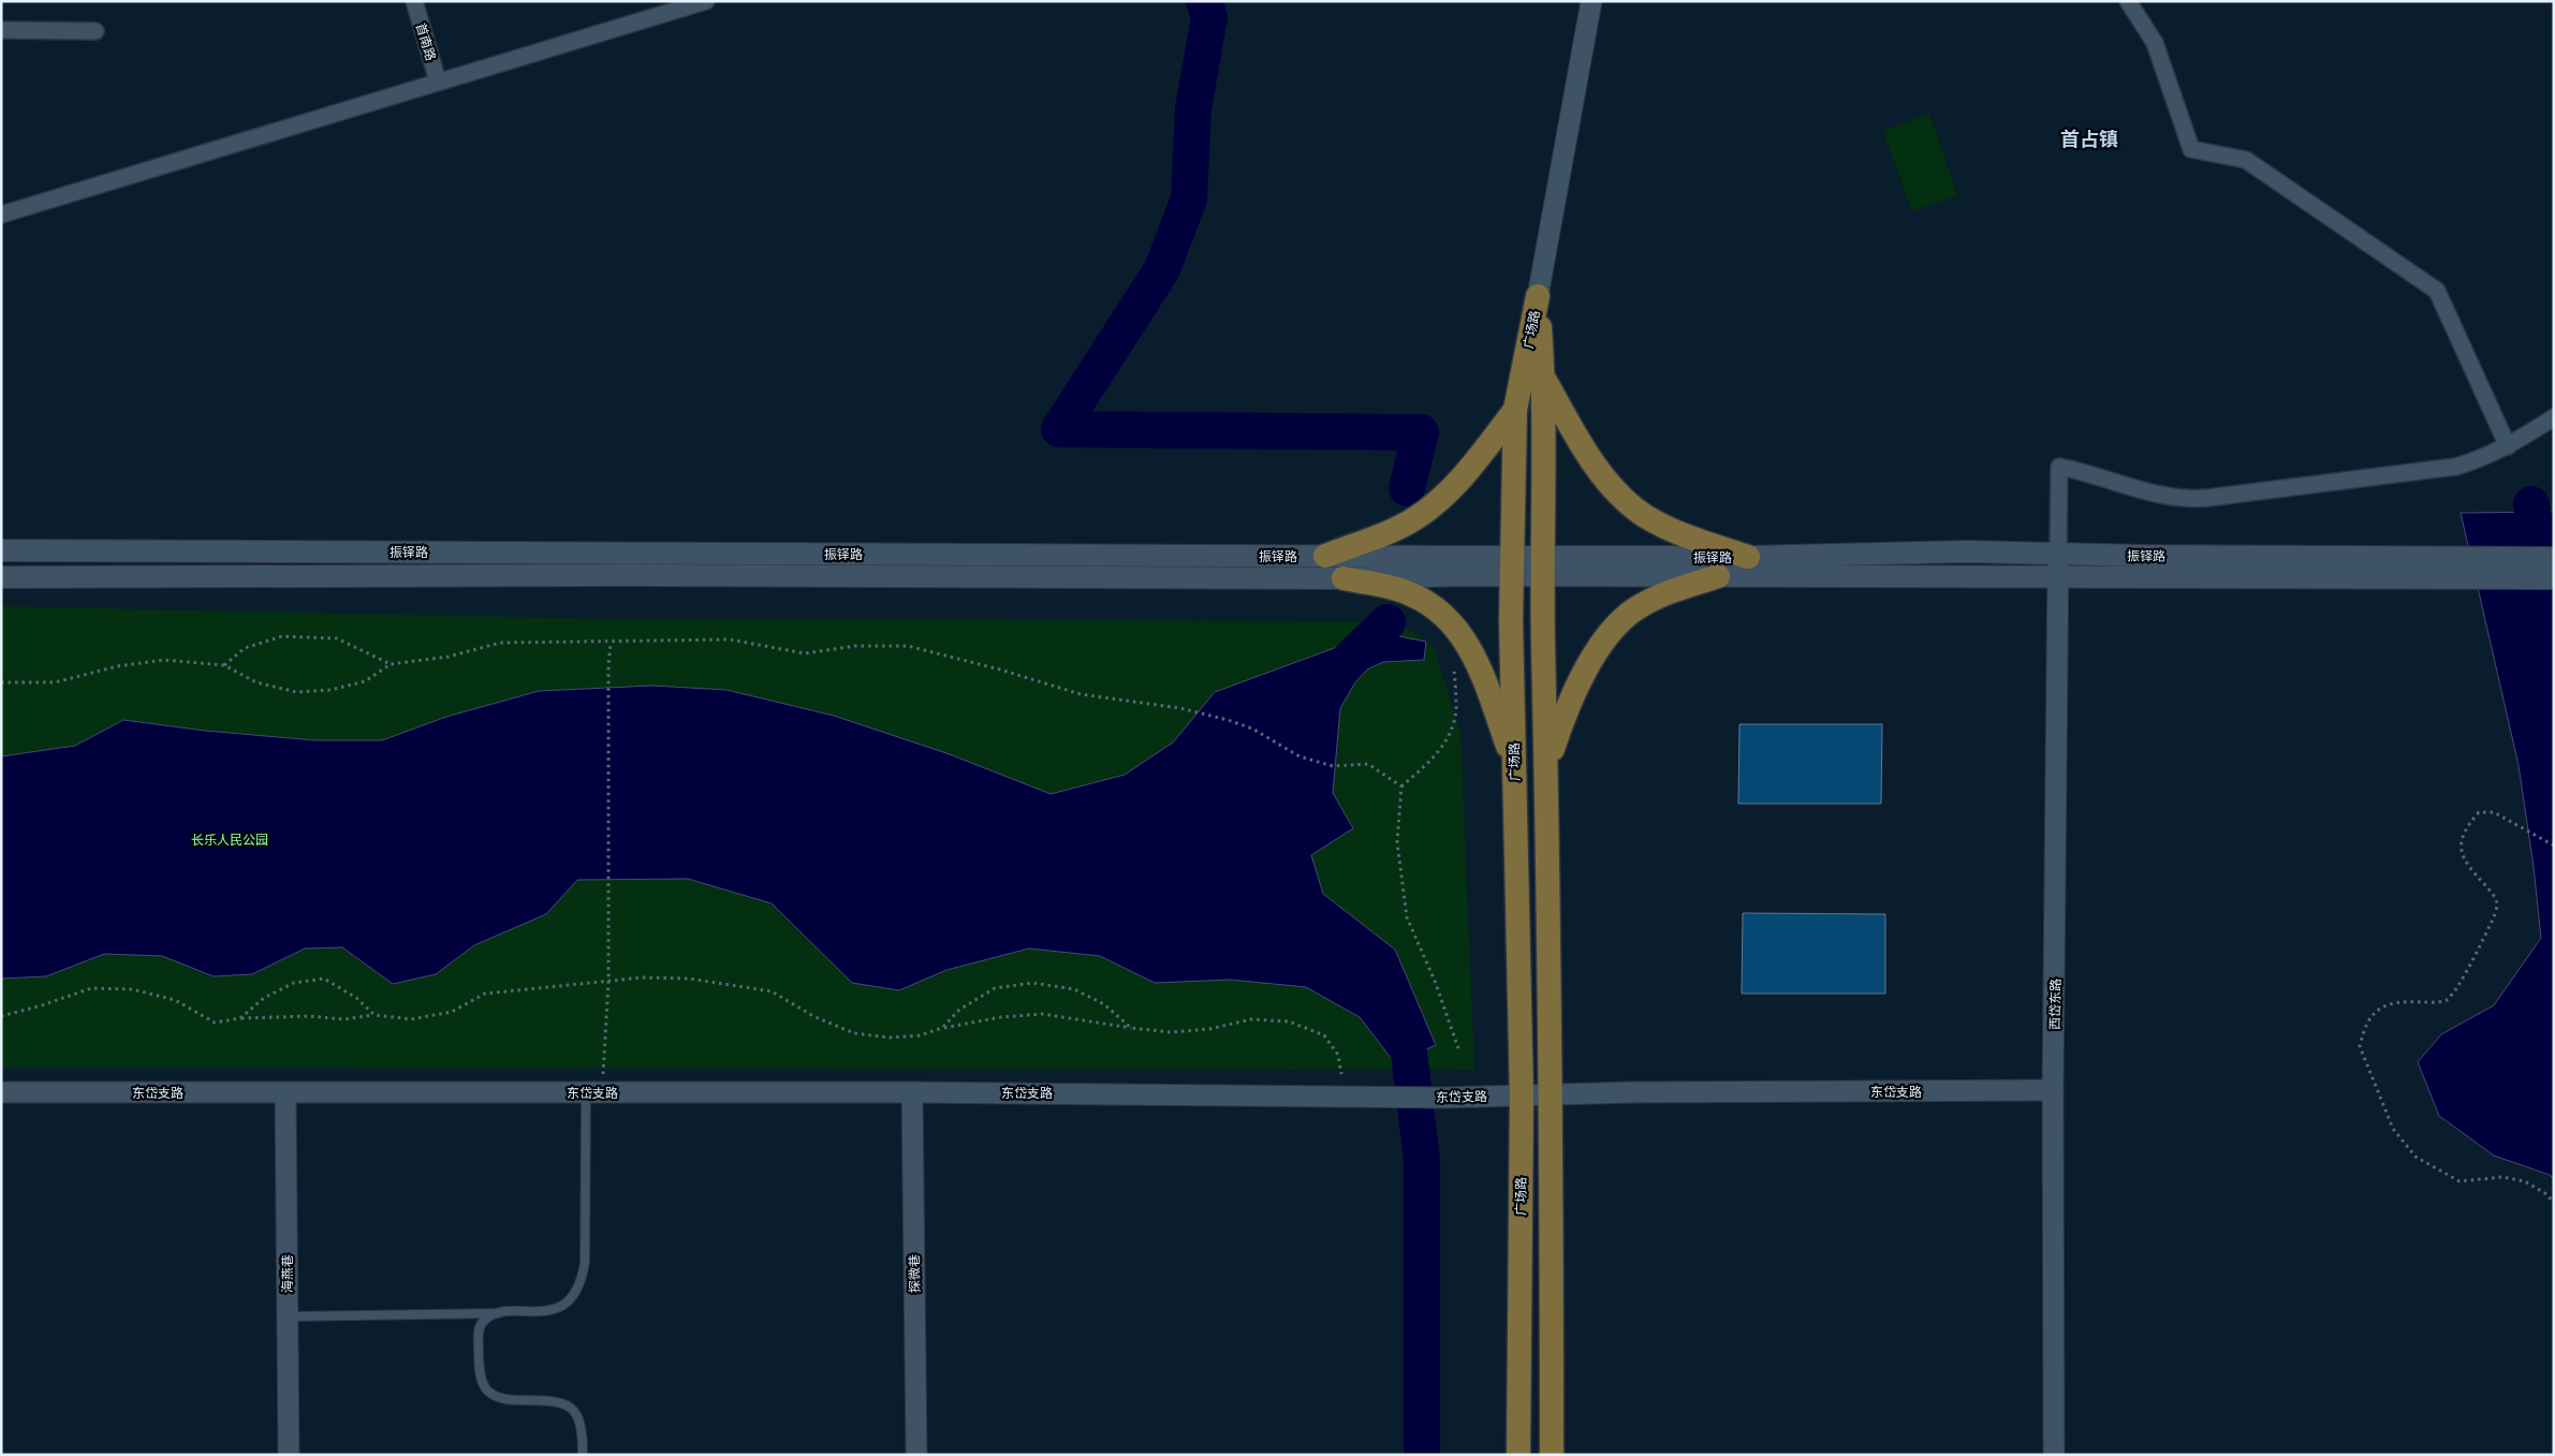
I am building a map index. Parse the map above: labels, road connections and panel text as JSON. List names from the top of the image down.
{
  "streets": {
    "main road": ["广场路", "振铎路"],
    "street": [
      "首南路",
      "西岱东路",
      "东岱支路",
      "海燕巷",
      "探微巷"
    ]
  },
  "crossings": [
    ["广场路", "振铎路"],
    ["广场路", "东岱支路"],
    ["振铎路", "西岱东路"],
    ["西岱东路", "东岱支路"],
    ["东岱支路", "海燕巷"],
    ["东岱支路", "探微巷"]
  ],
  "districts": ["首占镇"],
  "parks": ["长乐人民公园"]
}
